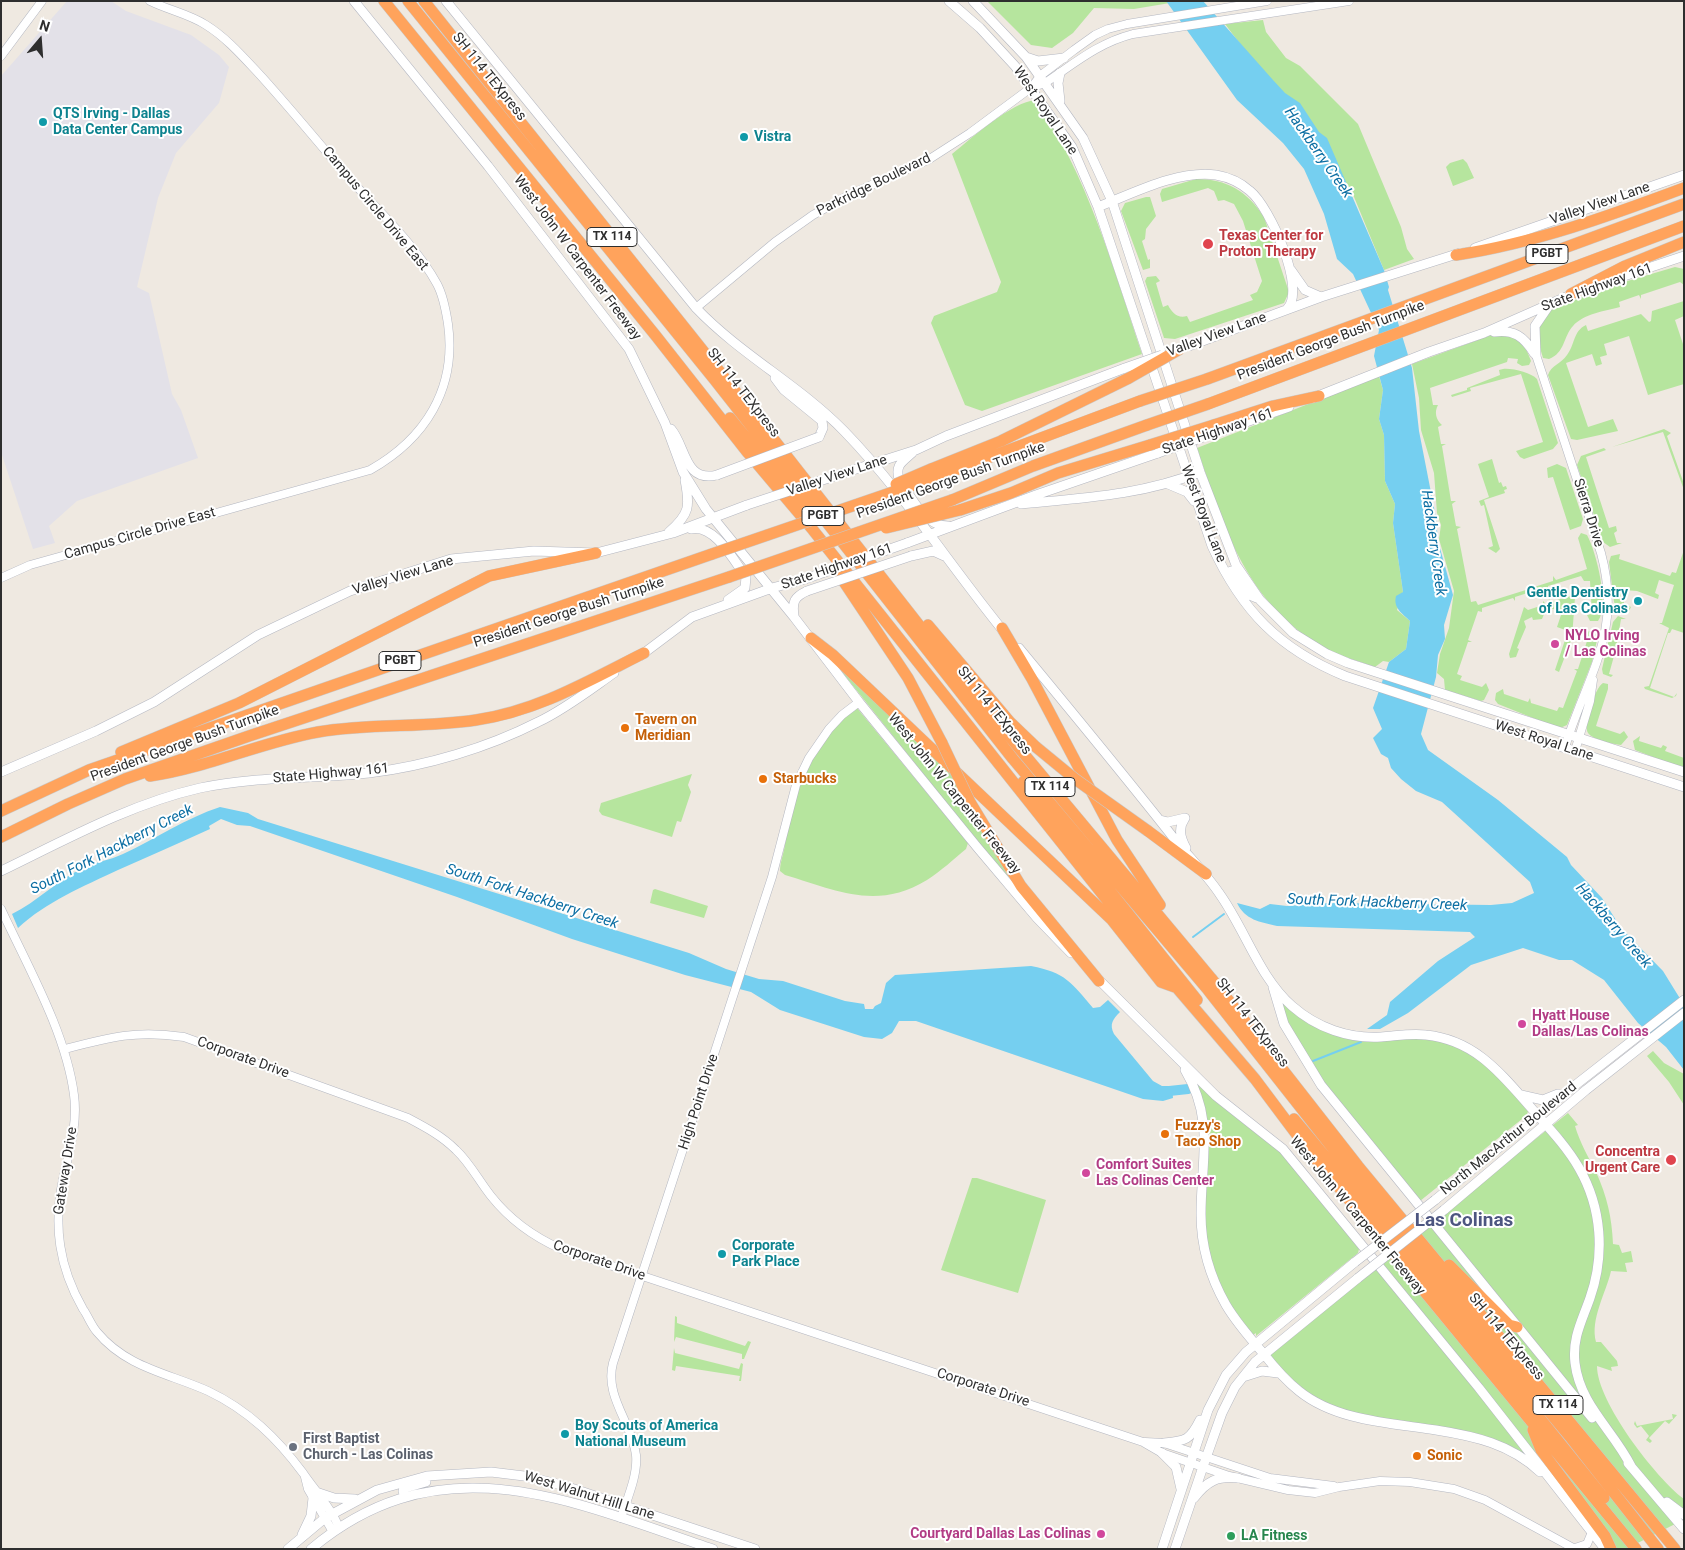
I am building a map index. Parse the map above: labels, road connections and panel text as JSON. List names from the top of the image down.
{
  "streets": {
    "highway": [
      "SH 114 TEXpress",
      "TX 114",
      "PGBT",
      "West John W Carpenter Freeway",
      "President George Bush Turnpike"
    ],
    "main road": [
      "West Royal Lane",
      "Valley View Lane",
      "State Highway 161",
      "North MacArthur Boulevard",
      "West Walnut Hill Lane"
    ],
    "street": [
      "Parkridge Boulevard",
      "Campus Circle Drive East",
      "Sierra Drive",
      "Corporate Drive",
      "High Point Drive",
      "Gateway Drive"
    ]
  },
  "crossings": [
    ["SH 114 TEXpress", "West John W Carpenter Freeway"],
    ["West Royal Lane", "Parkridge Boulevard"],
    ["West Royal Lane", "Sierra Drive"],
    ["Valley View Lane", "West John W Carpenter Freeway"],
    ["West John W Carpenter Freeway", "State Highway 161"],
    ["West John W Carpenter Freeway", "Corporate Drive"],
    ["West John W Carpenter Freeway", "High Point Drive"],
    ["Corporate Drive", "High Point Drive"],
    ["Corporate Drive", "North MacArthur Boulevard"],
    ["Corporate Drive", "Gateway Drive"],
    ["High Point Drive", "West Walnut Hill Lane"],
    ["Gateway Drive", "West Walnut Hill Lane"]
  ],
  "districts": ["Las Colinas"],
  "water": ["Hackberry Creek", "South Fork Hackberry Creek"],
  "places": [
    "QTS Irving - Dallas Data Center Campus",
    "Vistra",
    "Texas Center for Proton Therapy",
    "Gentle Dentistry of Las Colinas",
    "NYLO Irving / Las Colinas",
    "Tavern on Meridian",
    "Starbucks",
    "Hyatt House Dallas/Las Colinas",
    "Fuzzy's Taco Shop",
    "Concentra Urgent Care",
    "Comfort Suites Las Colinas Center",
    "Corporate Park Place",
    "Boy Scouts of America National Museum",
    "First Baptist Church - Las Colinas",
    "Sonic",
    "Courtyard Dallas Las Colinas",
    "LA Fitness"
  ],
  "north": "top"
}
